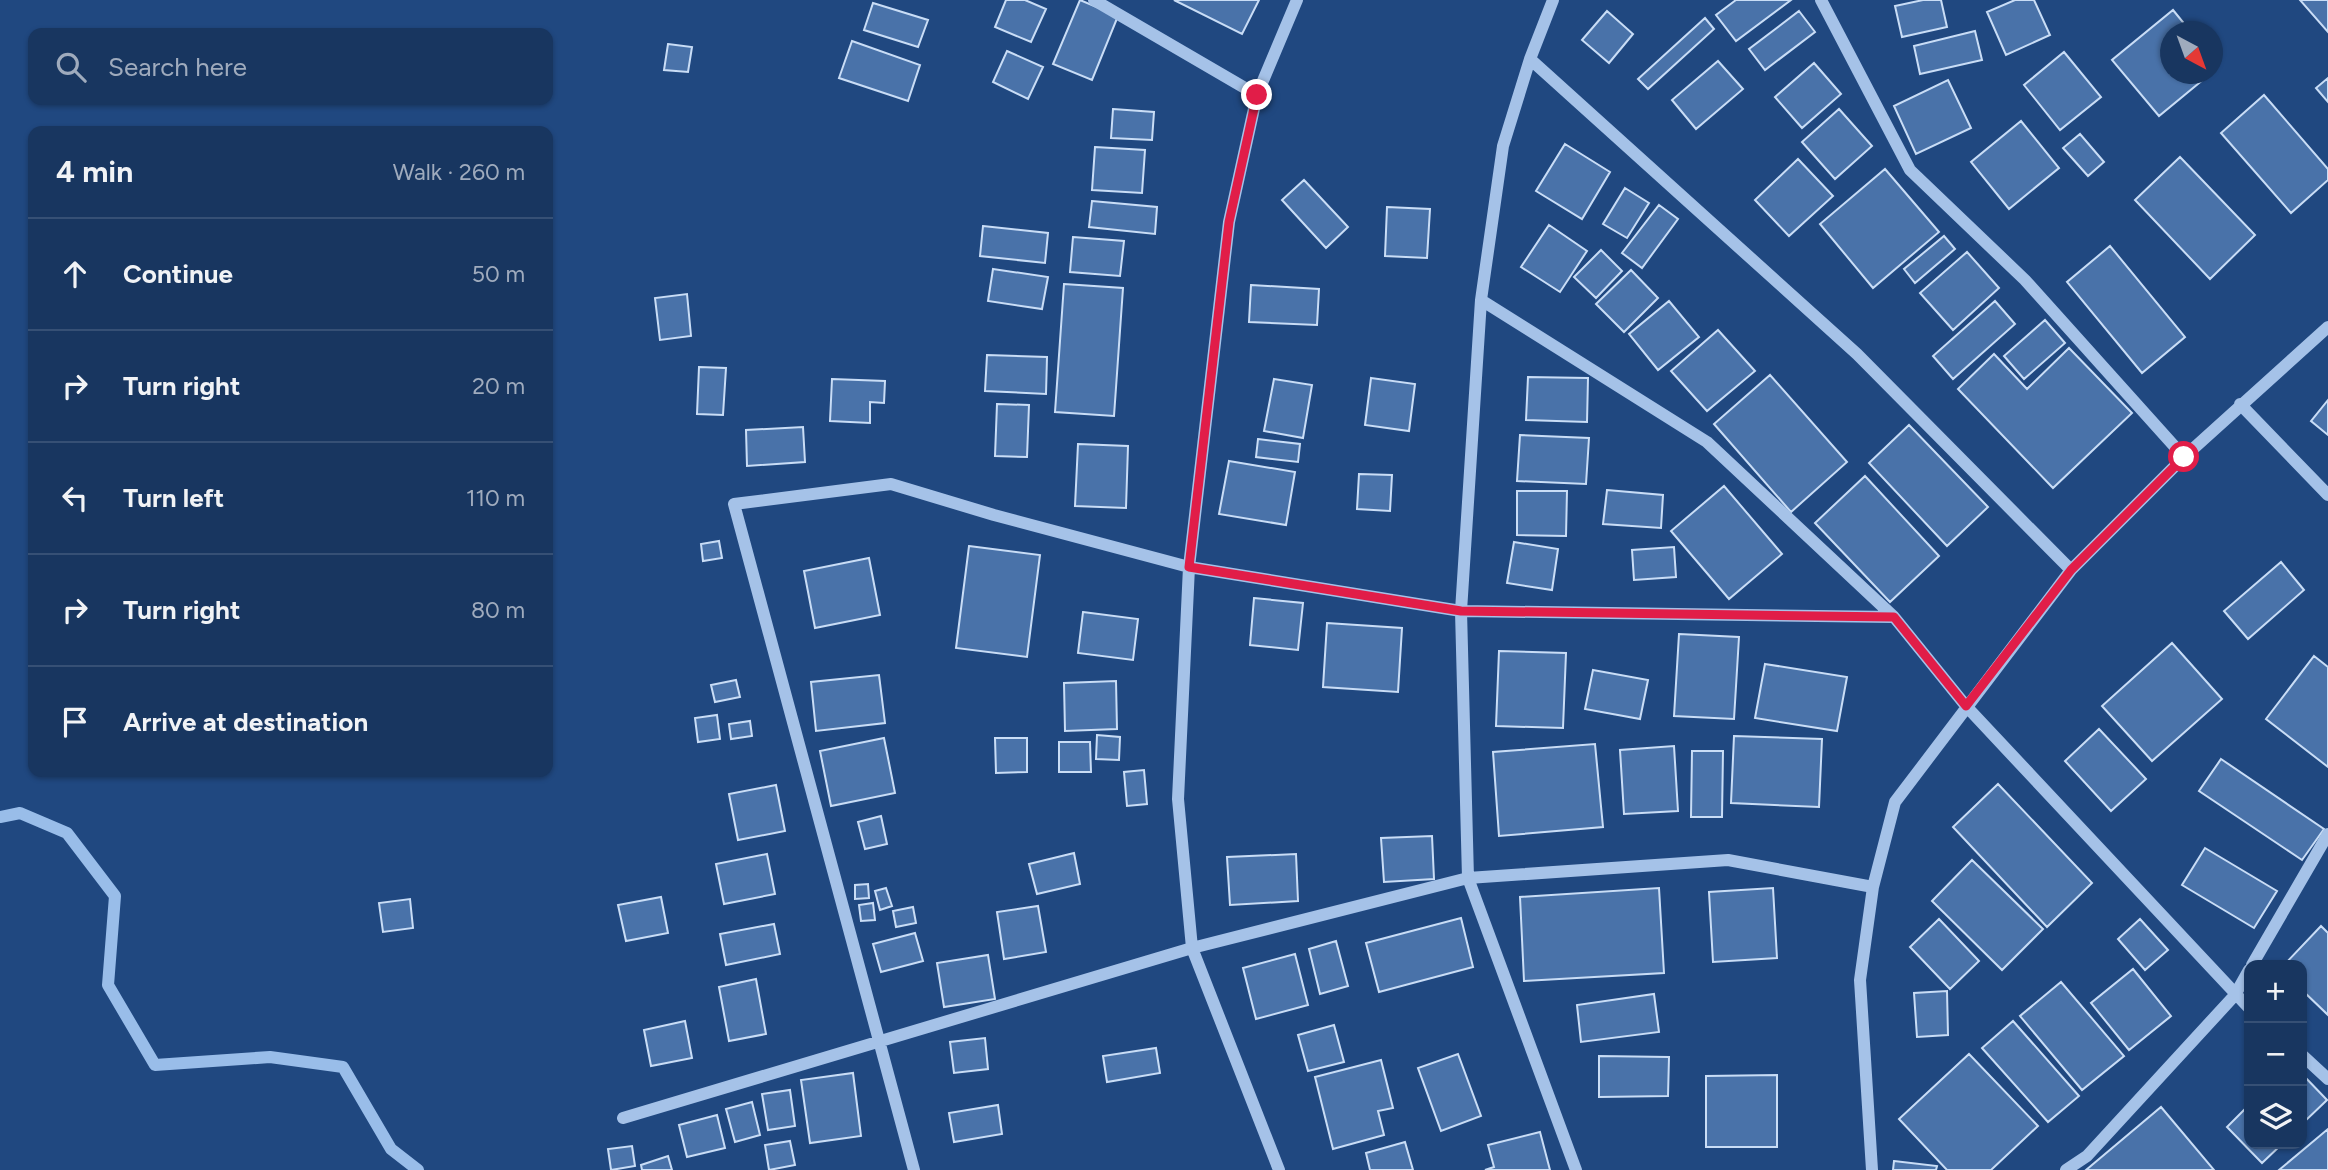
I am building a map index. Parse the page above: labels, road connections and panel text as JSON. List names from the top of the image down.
{
  "north": "bottom right",
  "page": {
    "search": "Search here",
    "heading": ["4 min", "Walk · 260 m"],
    "list": [
      ["Continue", "50 m"],
      ["Turn right", "20 m"],
      ["Turn left", "110 m"],
      ["Turn right", "80 m"],
      "Arrive at destination"
    ],
    "map_buttons": ["+", "−"]
  }
}
